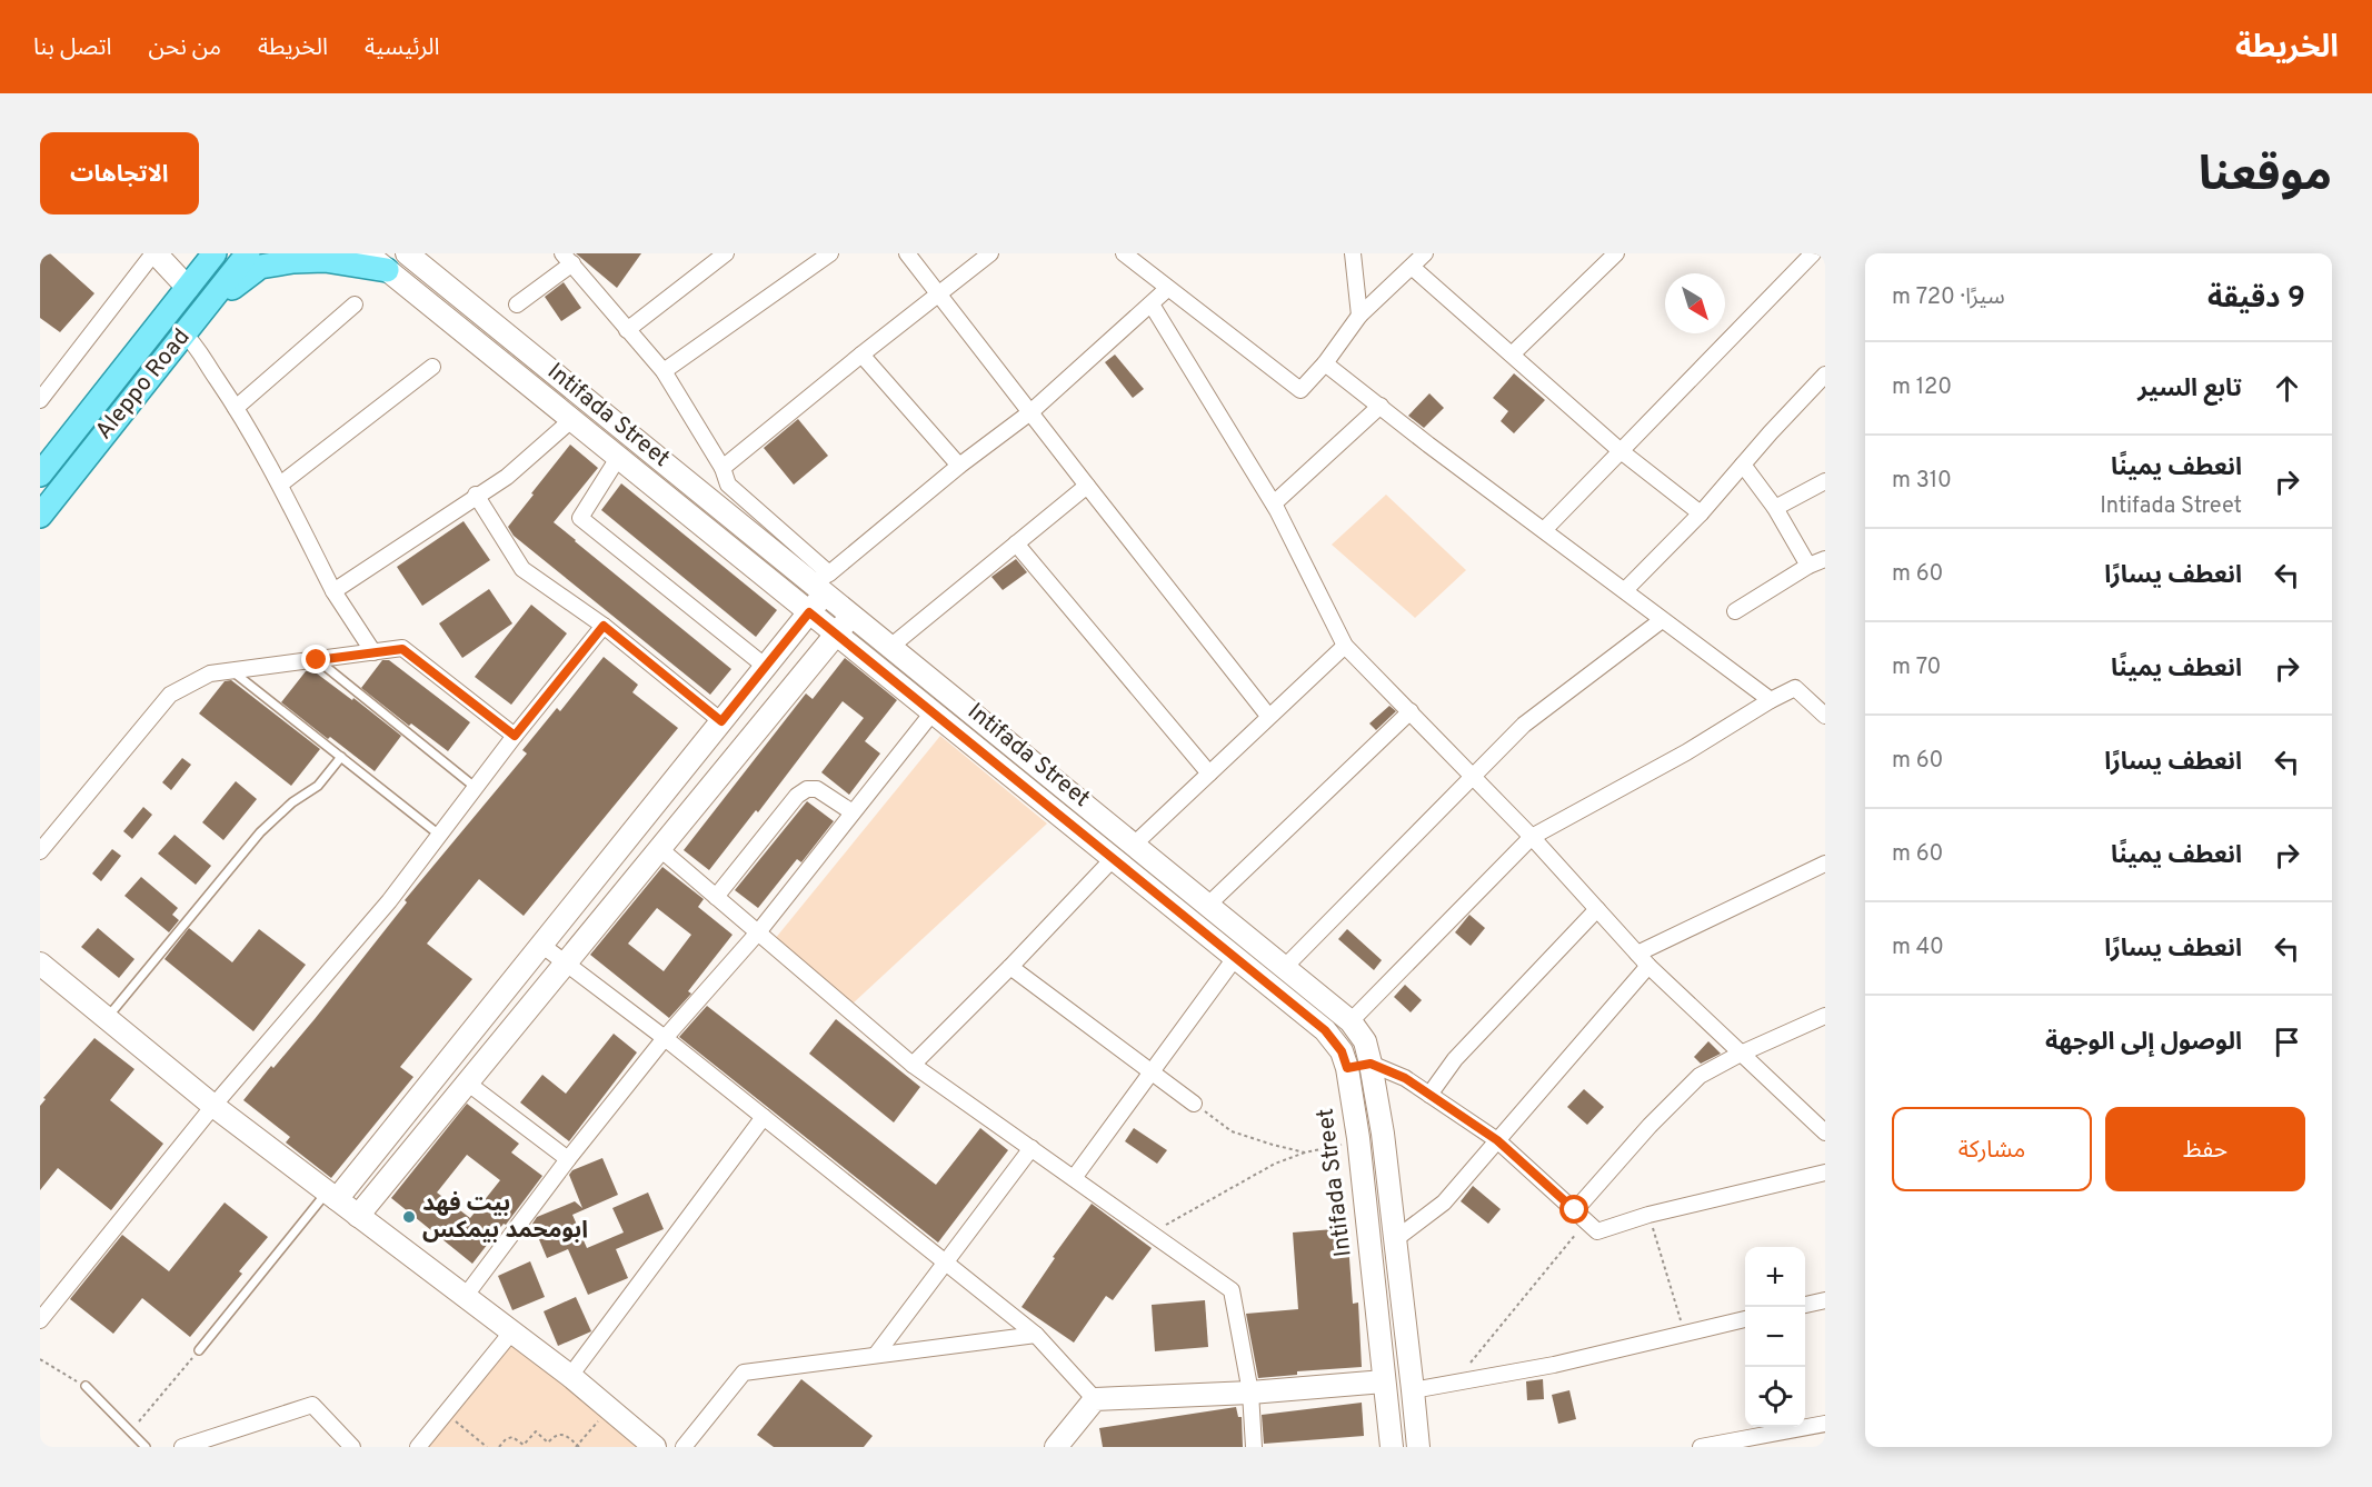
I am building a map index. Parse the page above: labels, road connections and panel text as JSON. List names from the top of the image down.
{
  "streets": {
    "main road": ["Aleppo Road", "Intifada Street"]
  },
  "places": ["بيت فهد ابومحمد بيمكس"],
  "north": "bottom right",
  "page": {
    "header": "الخريطة",
    "nav": [
      "الرئيسية",
      "الخريطة",
      "من نحن",
      "اتصل بنا"
    ],
    "title": "موقعنا",
    "buttons": [
      "الاتجاهات",
      ["حفظ", "مشاركة"]
    ],
    "heading": ["9 دقيقة", "سيرًا · 720 m"],
    "list": [
      ["تابع السير", "120 m"],
      ["انعطف يمينًا", "Intifada Street", "310 m"],
      ["انعطف يسارًا", "60 m"],
      ["انعطف يمينًا", "70 m"],
      ["انعطف يسارًا", "60 m"],
      ["انعطف يمينًا", "60 m"],
      ["انعطف يسارًا", "40 m"],
      "الوصول إلى الوجهة"
    ],
    "map_buttons": ["+", "−"]
  }
}
